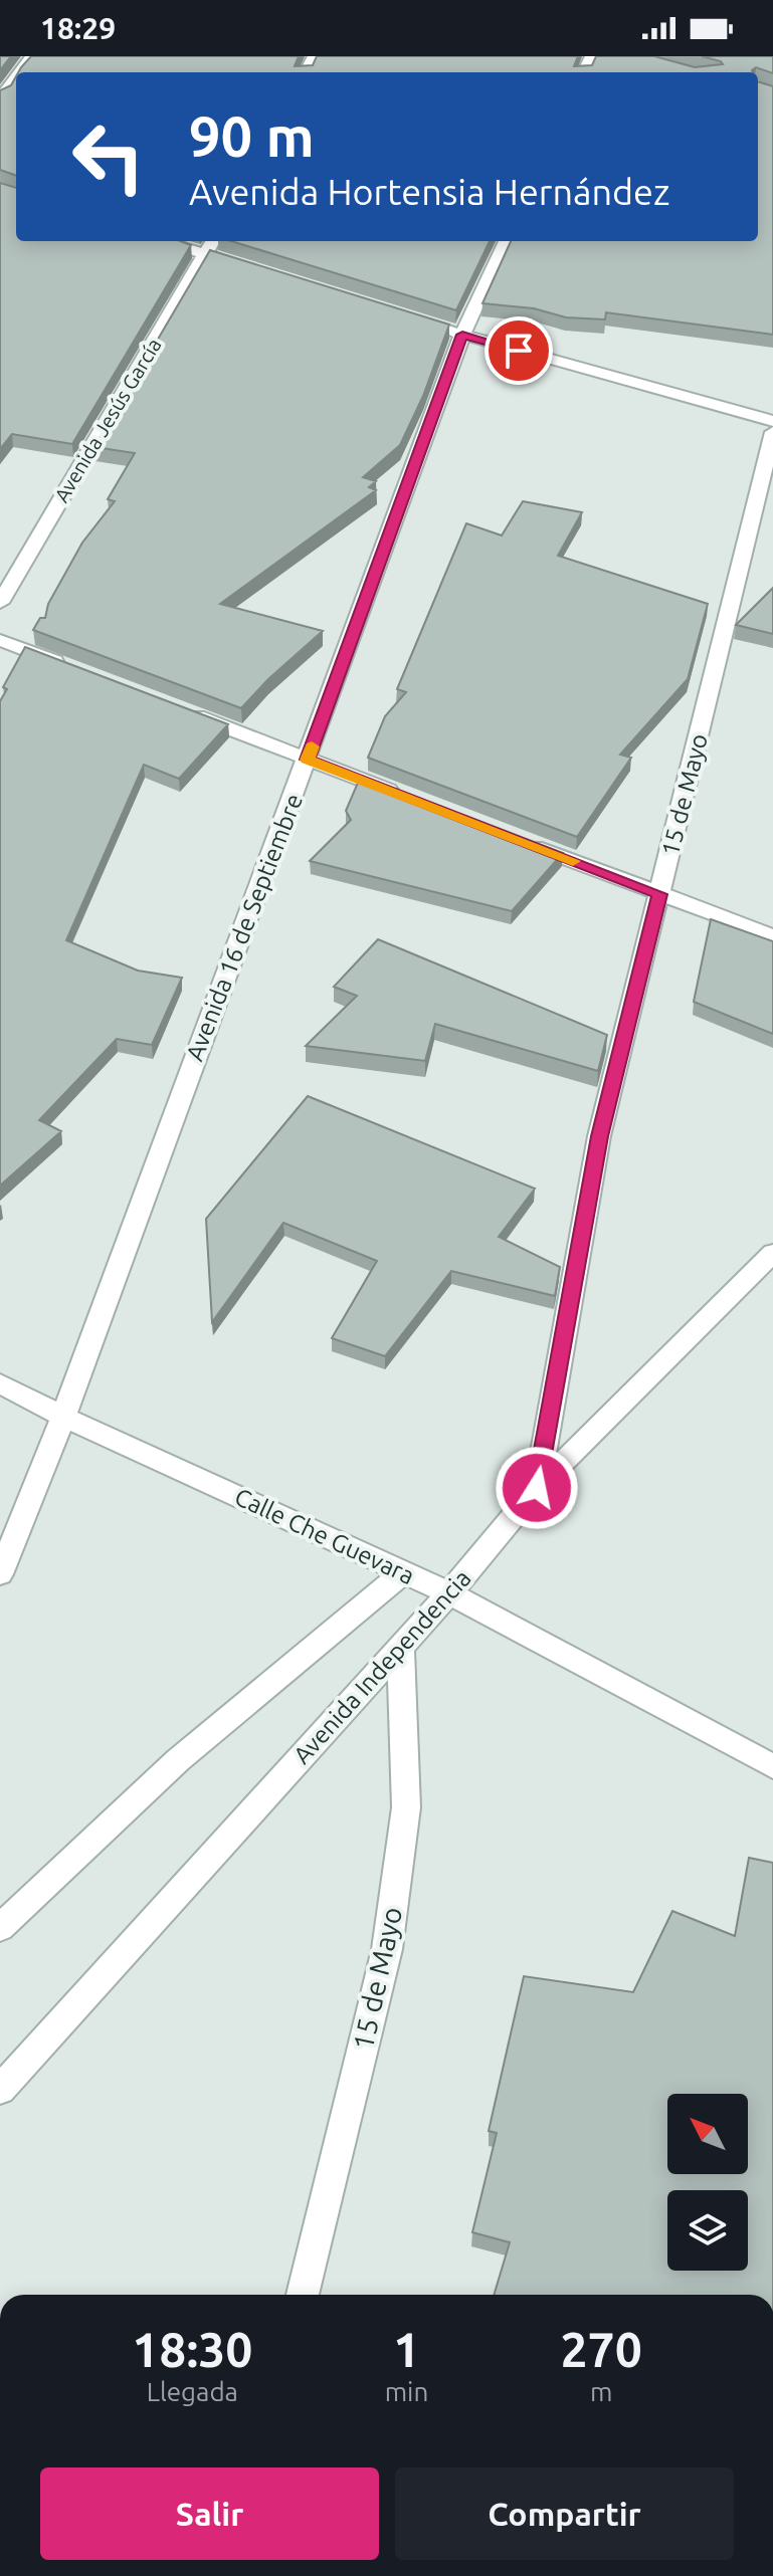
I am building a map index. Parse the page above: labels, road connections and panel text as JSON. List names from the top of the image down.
{
  "streets": {
    "street": [
      "Avenida Jesús García",
      "15 de Mayo",
      "Avenida 16 de Septiembre",
      "Calle Che Guevara",
      "Avenida Independencia"
    ]
  },
  "crossings": [
    ["15 de Mayo", "Avenida Independencia"],
    ["Avenida 16 de Septiembre", "Calle Che Guevara"],
    ["Calle Che Guevara", "Avenida Independencia"]
  ],
  "north": "top left",
  "page": {
    "status": "18:29",
    "turn": ["90 m", "Avenida Hortensia Hernández"],
    "eta": [
      "18:30",
      "Llegada",
      "1",
      "min",
      "270",
      "m"
    ],
    "buttons": ["Salir", "Compartir"]
  }
}
